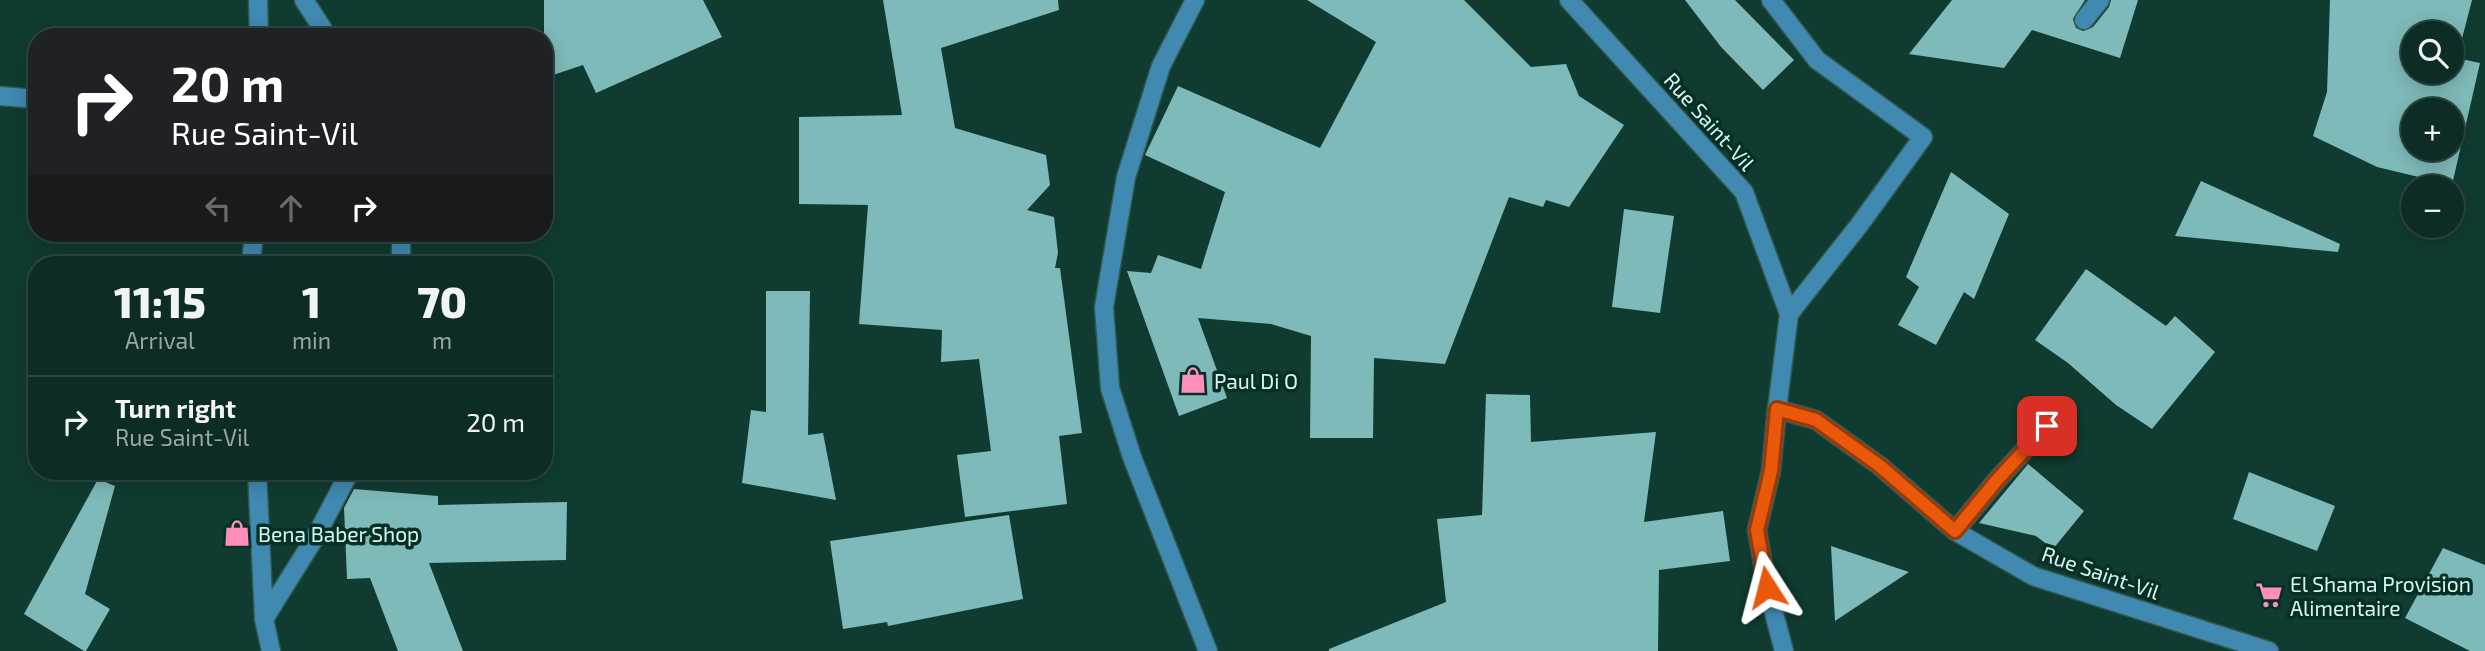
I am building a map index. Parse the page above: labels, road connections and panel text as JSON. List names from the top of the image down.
{
  "streets": {
    "street": ["Rue Saint-Vil"]
  },
  "places": {
    "shop": ["Paul Di O", "Bena Baber Shop"],
    "supermarket": ["El Shama Provision Alimentaire"]
  },
  "page": {
    "map_buttons": ["+", "−"],
    "turn": ["20 m", "Rue Saint-Vil"],
    "eta": [
      "11:15",
      "Arrival",
      "1",
      "min",
      "70",
      "m"
    ],
    "list": [
      {
        "name": "Turn right",
        "note": "Rue Saint-Vil",
        "value": "20 m"
      }
    ]
  }
}
